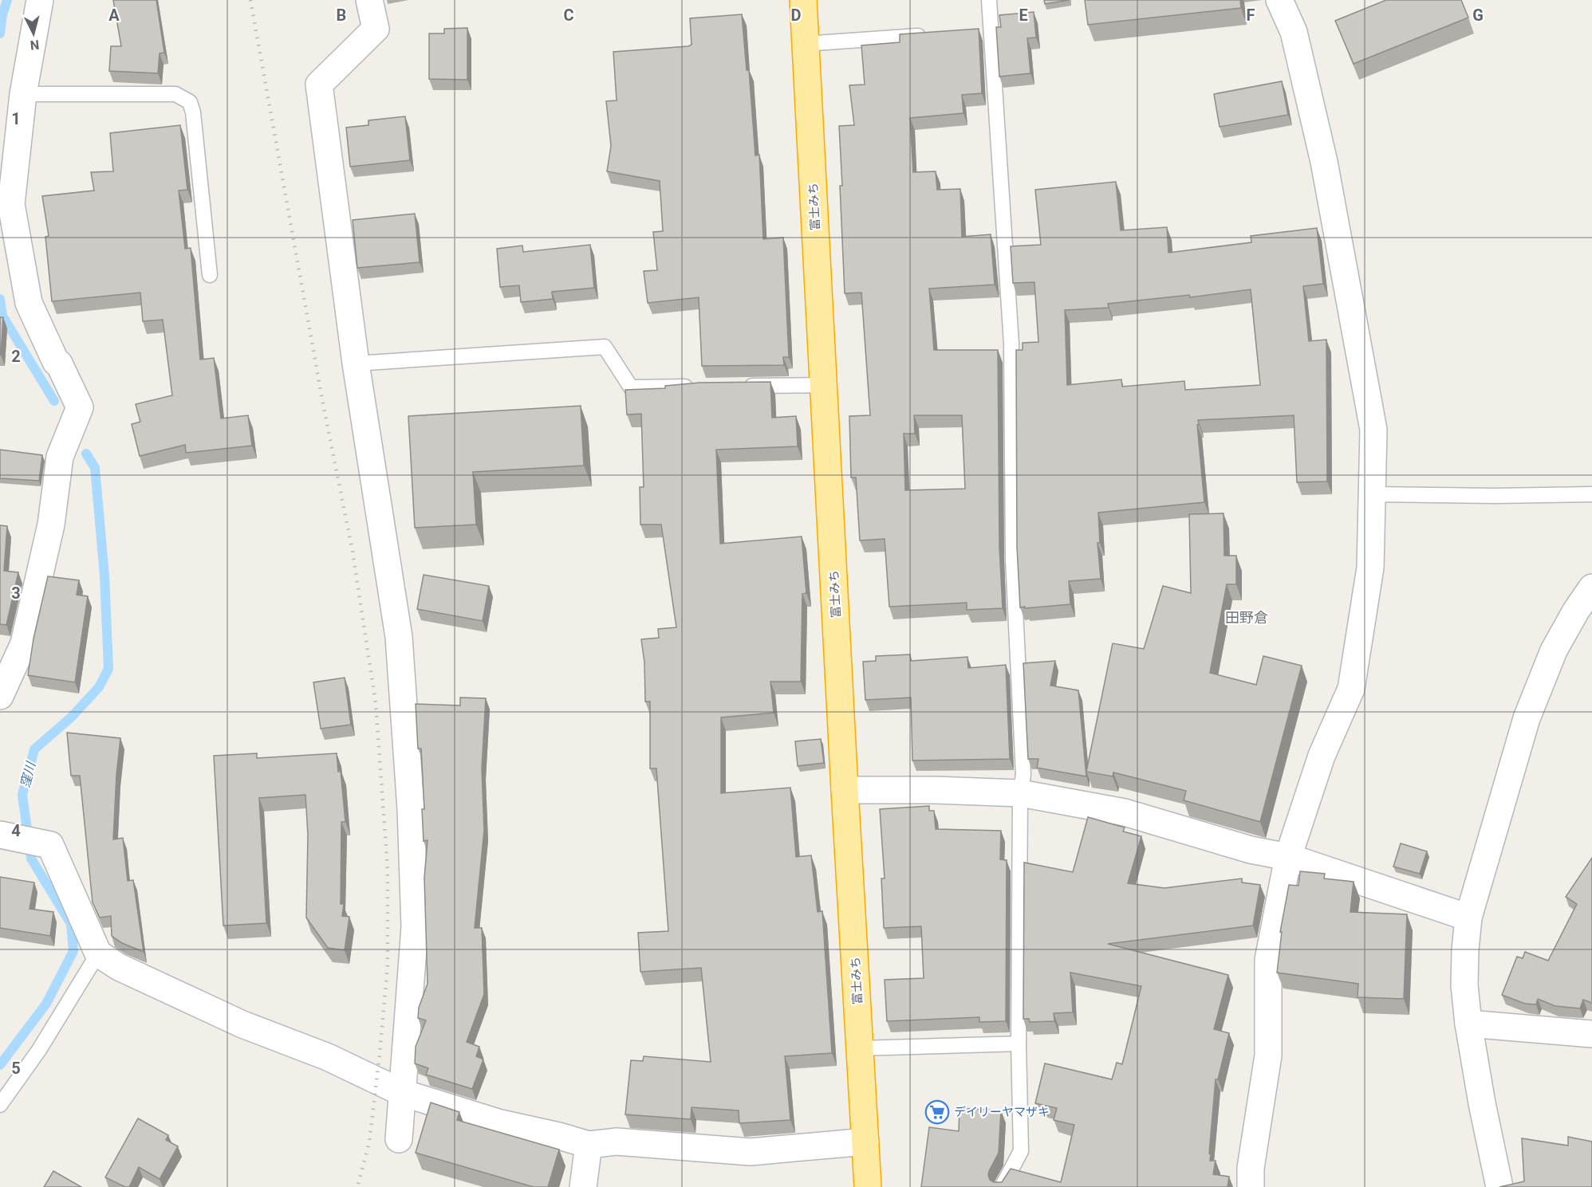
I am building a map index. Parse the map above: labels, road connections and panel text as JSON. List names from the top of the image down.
{
  "streets": {
    "highway": ["富士みち"]
  },
  "districts": ["田野倉"],
  "water": ["窪川"],
  "places": {
    "supermarket": ["デイリーヤマザキ"]
  },
  "north": "bottom",
  "grid": {
    "columns": [
      "A",
      "B",
      "C",
      "D",
      "E",
      "F",
      "G"
    ],
    "rows": [
      "1",
      "2",
      "3",
      "4",
      "5"
    ]
  }
}
